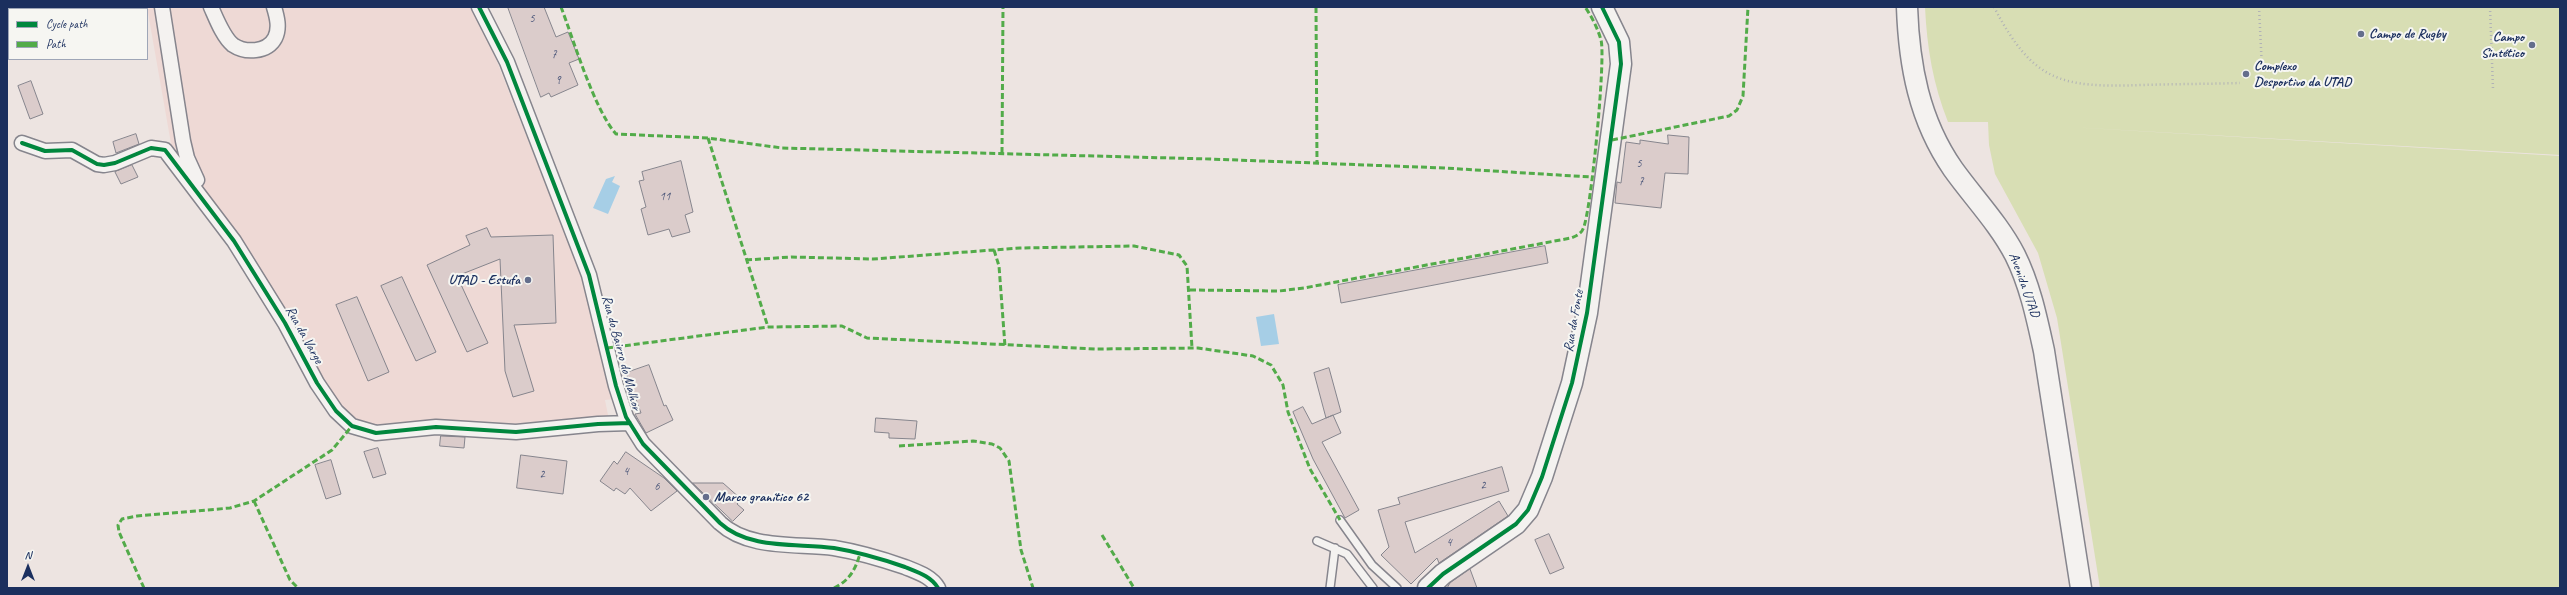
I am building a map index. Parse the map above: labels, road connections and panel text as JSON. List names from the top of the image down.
{
  "streets": {
    "street": [
      "Avenida UTAD",
      "Rua da Fonte",
      "Rua da Varge",
      "Rua do Bairro do Malhor"
    ]
  },
  "crossings": [
    ["Rua da Varge", "Rua do Bairro do Malhor"]
  ],
  "places": [
    "Campo de Rugby",
    "Campo Sintético",
    "Complexo Desportivo da UTAD",
    "UTAD - Estufa",
    "Marco granítico 62"
  ],
  "house_numbers": [
    "5",
    "7",
    "9",
    "5",
    "7",
    "11",
    "4",
    "2",
    "2",
    "6",
    "4"
  ],
  "legend": ["Cycle path", "Path"],
  "north": "top"
}
